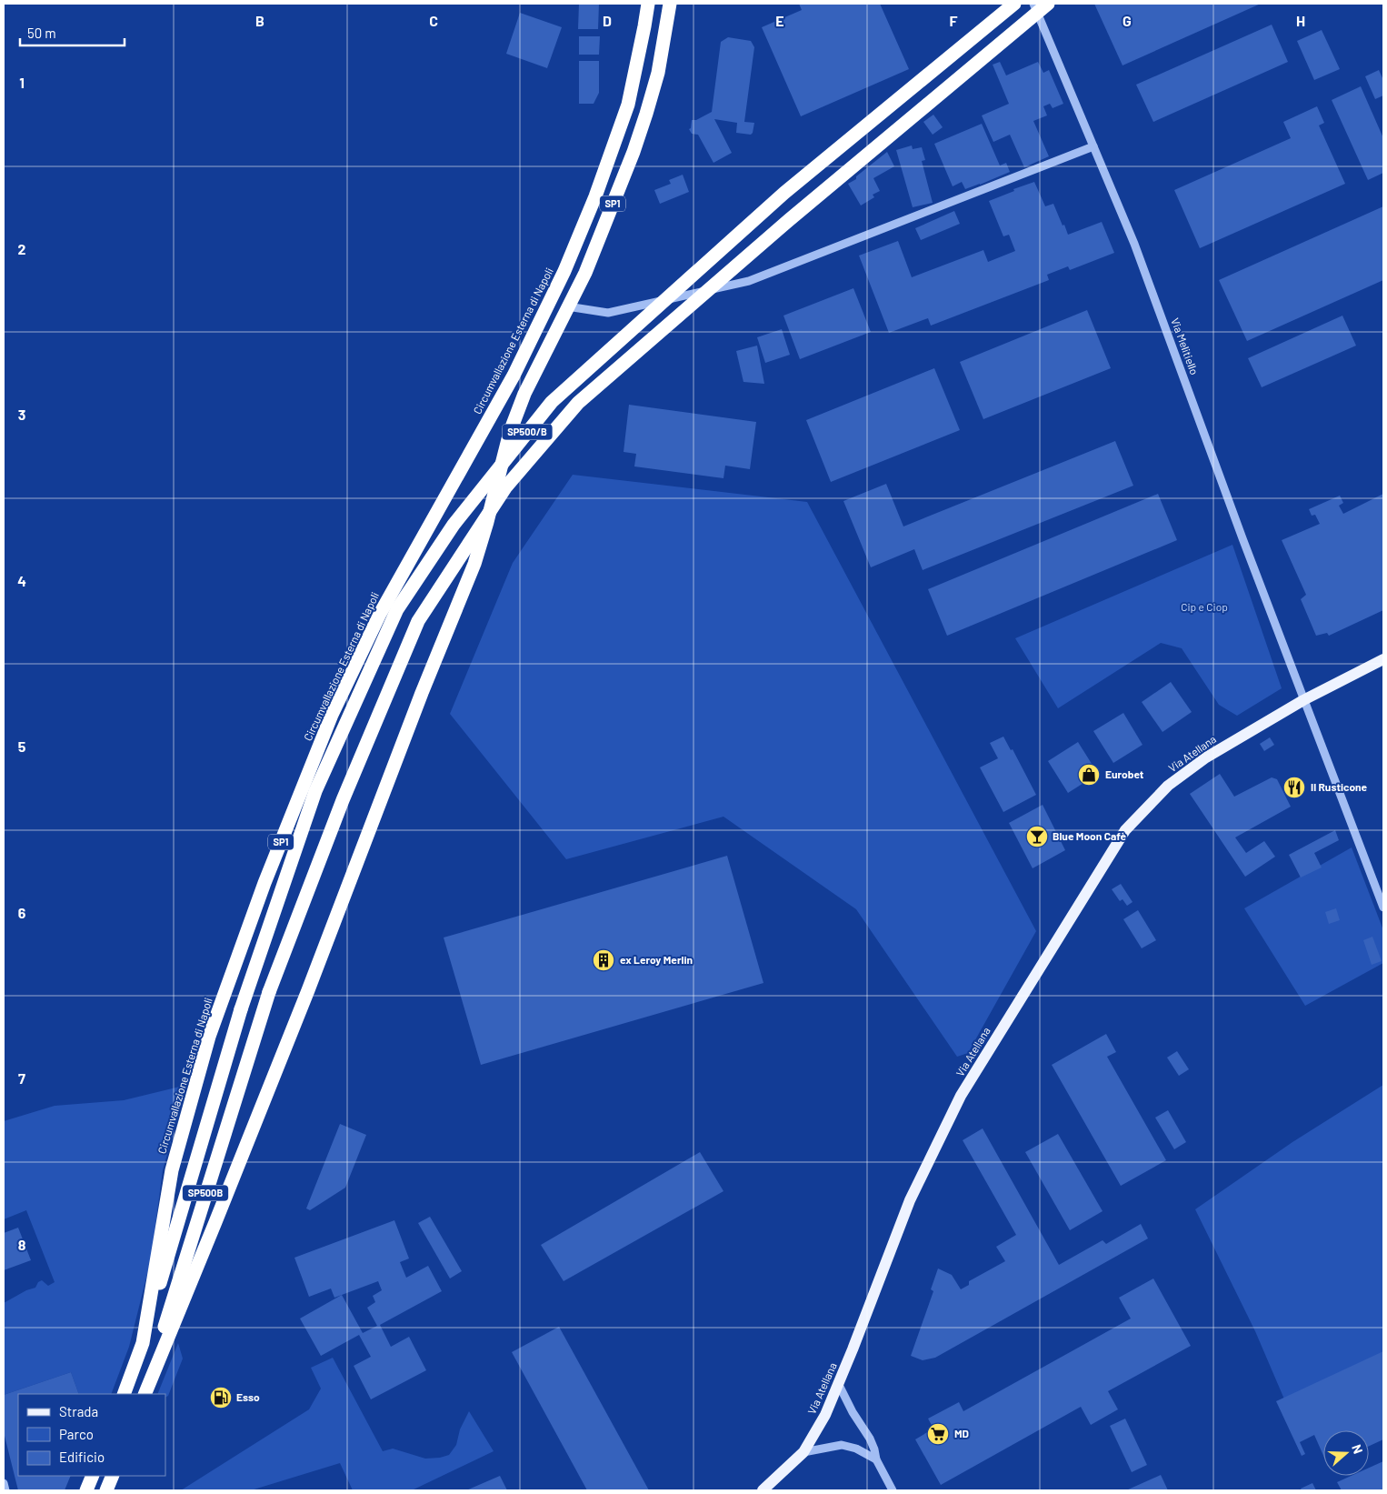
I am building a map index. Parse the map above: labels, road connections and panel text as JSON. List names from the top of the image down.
{
  "streets": {
    "highway": [
      "SP1",
      "Circumvallazione Esterna di Napoli",
      "SP500/B",
      "SP500B"
    ],
    "main road": ["Via Atellana"],
    "street": ["Via Melitiello"]
  },
  "crossings": [
    ["Circumvallazione Esterna di Napoli", "SP500B"],
    ["Via Melitiello", "Via Atellana"],
    ["SP500/B", "SP500B"]
  ],
  "parks": ["Cip e Ciop"],
  "places": {
    "shop": ["Eurobet"],
    "restaurant": ["Il Rusticone"],
    "bar": ["Blue Moon Cafè"],
    "building": ["ex Leroy Merlin"],
    "fuel station": ["Esso"],
    "supermarket": ["MD"]
  },
  "legend": ["Strada", "Parco", "Edificio"],
  "scale_bar": "50 m",
  "north": "right",
  "grid": {
    "columns": [
      "B",
      "C",
      "D",
      "E",
      "F",
      "G",
      "H"
    ],
    "rows": [
      "1",
      "2",
      "3",
      "4",
      "5",
      "6",
      "7",
      "8"
    ]
  }
}
